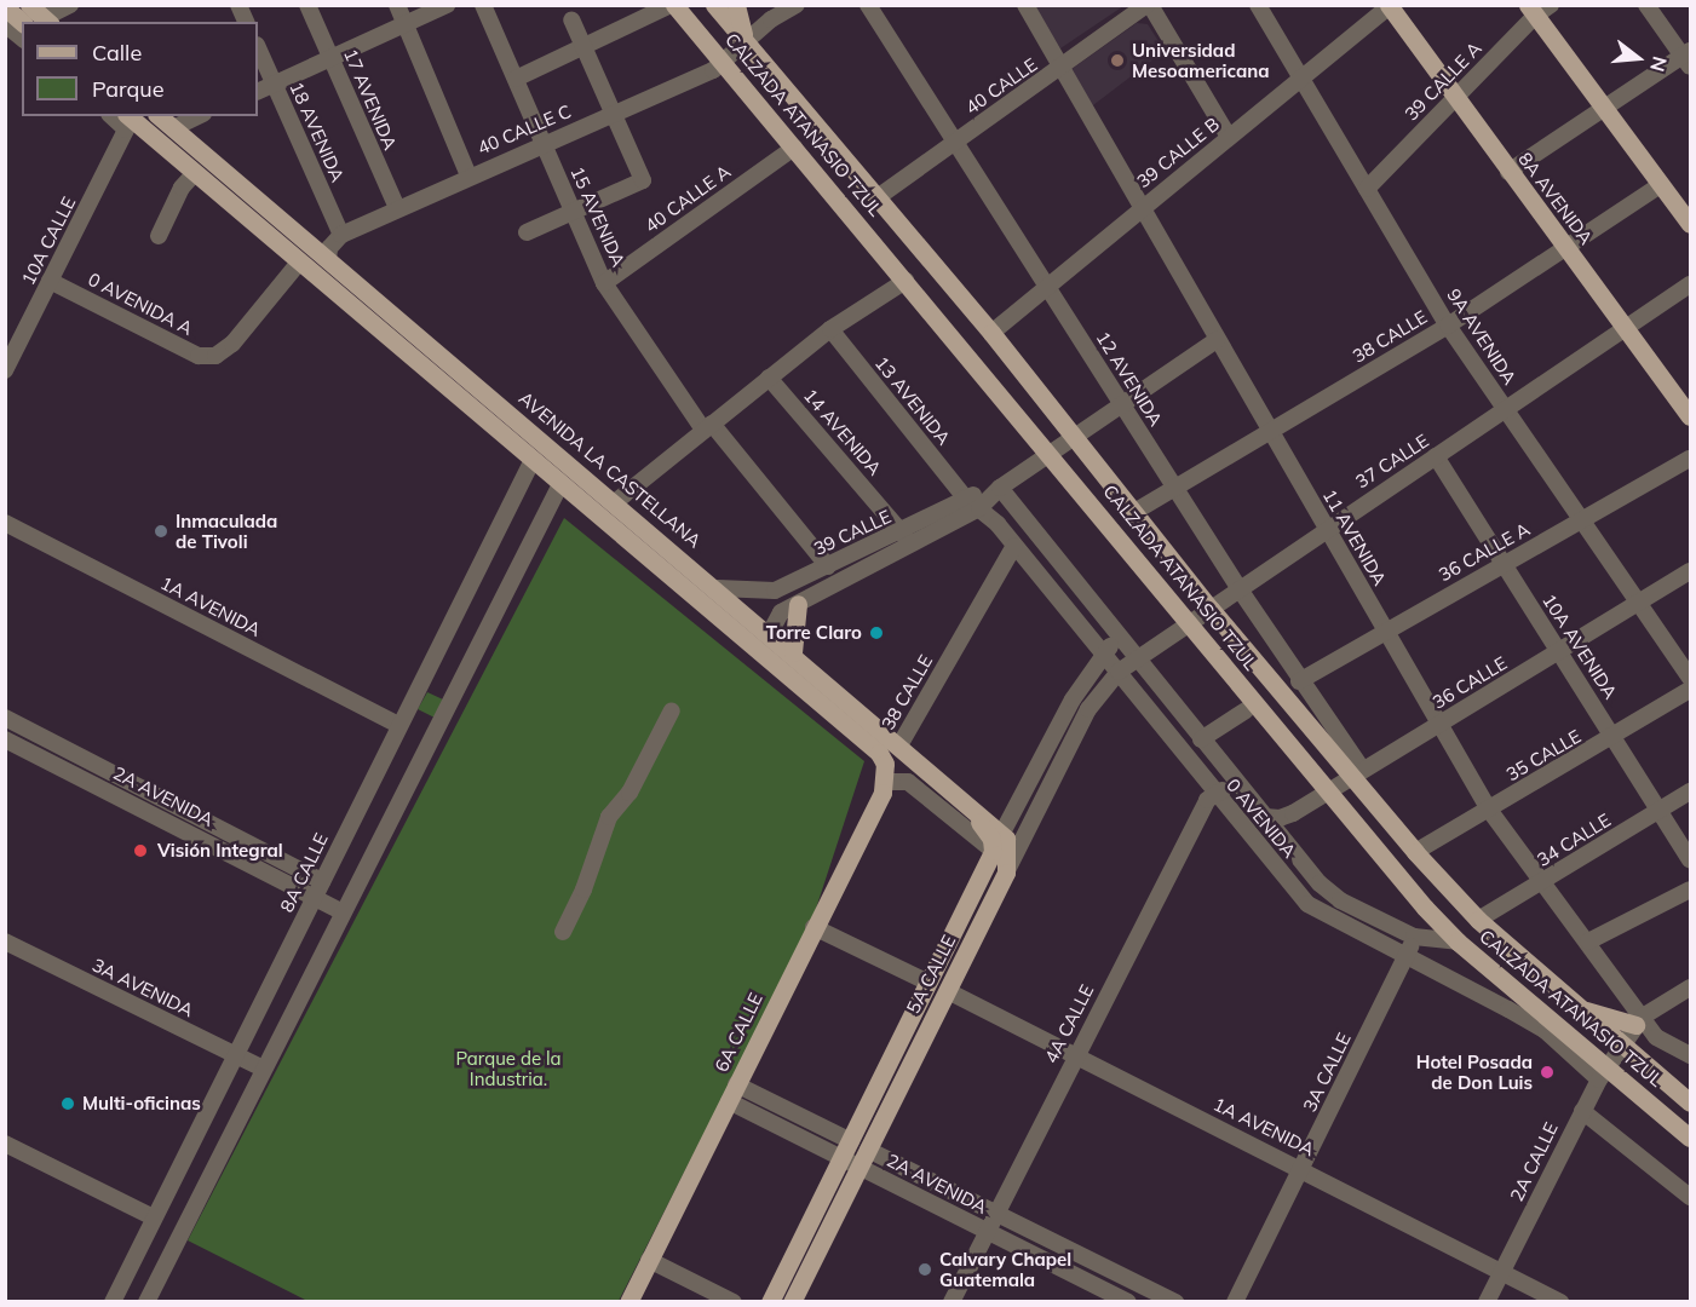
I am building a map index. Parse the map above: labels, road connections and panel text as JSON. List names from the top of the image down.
{
  "streets": {
    "main road": [
      "CALZADA ATANASIO TZUL",
      "8A AVENIDA",
      "AVENIDA LA CASTELLANA",
      "5A CALLE",
      "6A CALLE"
    ],
    "street": [
      "39 CALLE A",
      "40 CALLE",
      "17 AVENIDA",
      "40 CALLE C",
      "18 AVENIDA",
      "39 CALLE B",
      "40 CALLE A",
      "15 AVENIDA",
      "10A CALLE",
      "0 AVENIDA A",
      "38 CALLE",
      "9A AVENIDA",
      "12 AVENIDA",
      "13 AVENIDA",
      "14 AVENIDA",
      "37 CALLE",
      "39 CALLE",
      "11 AVENIDA",
      "36 CALLE A",
      "1A AVENIDA",
      "10A AVENIDA",
      "36 CALLE",
      "35 CALLE",
      "2A AVENIDA",
      "0 AVENIDA",
      "34 CALLE",
      "8A CALLE",
      "3A AVENIDA",
      "4A CALLE",
      "3A CALLE",
      "2A CALLE"
    ]
  },
  "crossings": [
    ["39 CALLE A", "8A AVENIDA"],
    ["39 CALLE A", "9A AVENIDA"],
    ["40 CALLE", "CALZADA ATANASIO TZUL"],
    ["40 CALLE", "12 AVENIDA"],
    ["40 CALLE", "11 AVENIDA"],
    ["17 AVENIDA", "40 CALLE C"],
    ["CALZADA ATANASIO TZUL", "40 CALLE C"],
    ["CALZADA ATANASIO TZUL", "39 CALLE B"],
    ["CALZADA ATANASIO TZUL", "40 CALLE A"],
    ["CALZADA ATANASIO TZUL", "38 CALLE"],
    ["CALZADA ATANASIO TZUL", "12 AVENIDA"],
    ["CALZADA ATANASIO TZUL", "37 CALLE"],
    ["CALZADA ATANASIO TZUL", "39 CALLE"],
    ["CALZADA ATANASIO TZUL", "36 CALLE"],
    ["CALZADA ATANASIO TZUL", "35 CALLE"],
    ["CALZADA ATANASIO TZUL", "0 AVENIDA"],
    ["CALZADA ATANASIO TZUL", "34 CALLE"],
    ["CALZADA ATANASIO TZUL", "2A CALLE"],
    ["40 CALLE C", "18 AVENIDA"],
    ["40 CALLE C", "15 AVENIDA"],
    ["39 CALLE B", "8A AVENIDA"],
    ["39 CALLE B", "9A AVENIDA"],
    ["39 CALLE B", "12 AVENIDA"],
    ["39 CALLE B", "11 AVENIDA"],
    ["40 CALLE A", "15 AVENIDA"],
    ["8A AVENIDA", "38 CALLE"],
    ["8A AVENIDA", "37 CALLE"],
    ["15 AVENIDA", "39 CALLE"],
    ["10A CALLE", "0 AVENIDA A"],
    ["38 CALLE", "9A AVENIDA"],
    ["38 CALLE", "12 AVENIDA"],
    ["38 CALLE", "AVENIDA LA CASTELLANA"],
    ["38 CALLE", "11 AVENIDA"],
    ["38 CALLE", "0 AVENIDA"],
    ["9A AVENIDA", "37 CALLE"],
    ["9A AVENIDA", "36 CALLE A"],
    ["9A AVENIDA", "36 CALLE"],
    ["12 AVENIDA", "37 CALLE"],
    ["12 AVENIDA", "39 CALLE"],
    ["12 AVENIDA", "36 CALLE A"],
    ["12 AVENIDA", "36 CALLE"],
    ["13 AVENIDA", "39 CALLE"],
    ["13 AVENIDA", "0 AVENIDA"],
    ["14 AVENIDA", "39 CALLE"],
    ["37 CALLE", "11 AVENIDA"],
    ["37 CALLE", "10A AVENIDA"],
    ["37 CALLE", "0 AVENIDA"],
    ["37 CALLE", "5A CALLE"],
    ["AVENIDA LA CASTELLANA", "39 CALLE"],
    ["AVENIDA LA CASTELLANA", "5A CALLE"],
    ["39 CALLE", "11 AVENIDA"],
    ["39 CALLE", "0 AVENIDA"],
    ["11 AVENIDA", "36 CALLE A"],
    ["11 AVENIDA", "36 CALLE"],
    ["11 AVENIDA", "35 CALLE"],
    ["11 AVENIDA", "34 CALLE"],
    ["11 AVENIDA", "2A CALLE"],
    ["36 CALLE A", "10A AVENIDA"],
    ["1A AVENIDA", "8A CALLE"],
    ["1A AVENIDA", "5A CALLE"],
    ["1A AVENIDA", "4A CALLE"],
    ["1A AVENIDA", "3A CALLE"],
    ["1A AVENIDA", "2A CALLE"],
    ["10A AVENIDA", "36 CALLE"],
    ["10A AVENIDA", "35 CALLE"],
    ["10A AVENIDA", "34 CALLE"],
    ["36 CALLE", "0 AVENIDA"],
    ["2A AVENIDA", "8A CALLE"],
    ["2A AVENIDA", "5A CALLE"],
    ["2A AVENIDA", "4A CALLE"],
    ["2A AVENIDA", "6A CALLE"],
    ["0 AVENIDA", "5A CALLE"],
    ["0 AVENIDA", "4A CALLE"],
    ["0 AVENIDA", "3A CALLE"],
    ["0 AVENIDA", "2A CALLE"],
    ["8A CALLE", "3A AVENIDA"]
  ],
  "parks": ["Parque de la Industria."],
  "places": [
    "Universidad Mesoamericana",
    "Inmaculada de Tivoli",
    "Torre Claro",
    "Visión Integral",
    "Hotel Posada de Don Luis",
    "Multi-oficinas",
    "Calvary Chapel Guatemala"
  ],
  "legend": ["Calle", "Parque"],
  "north": "right"
}
